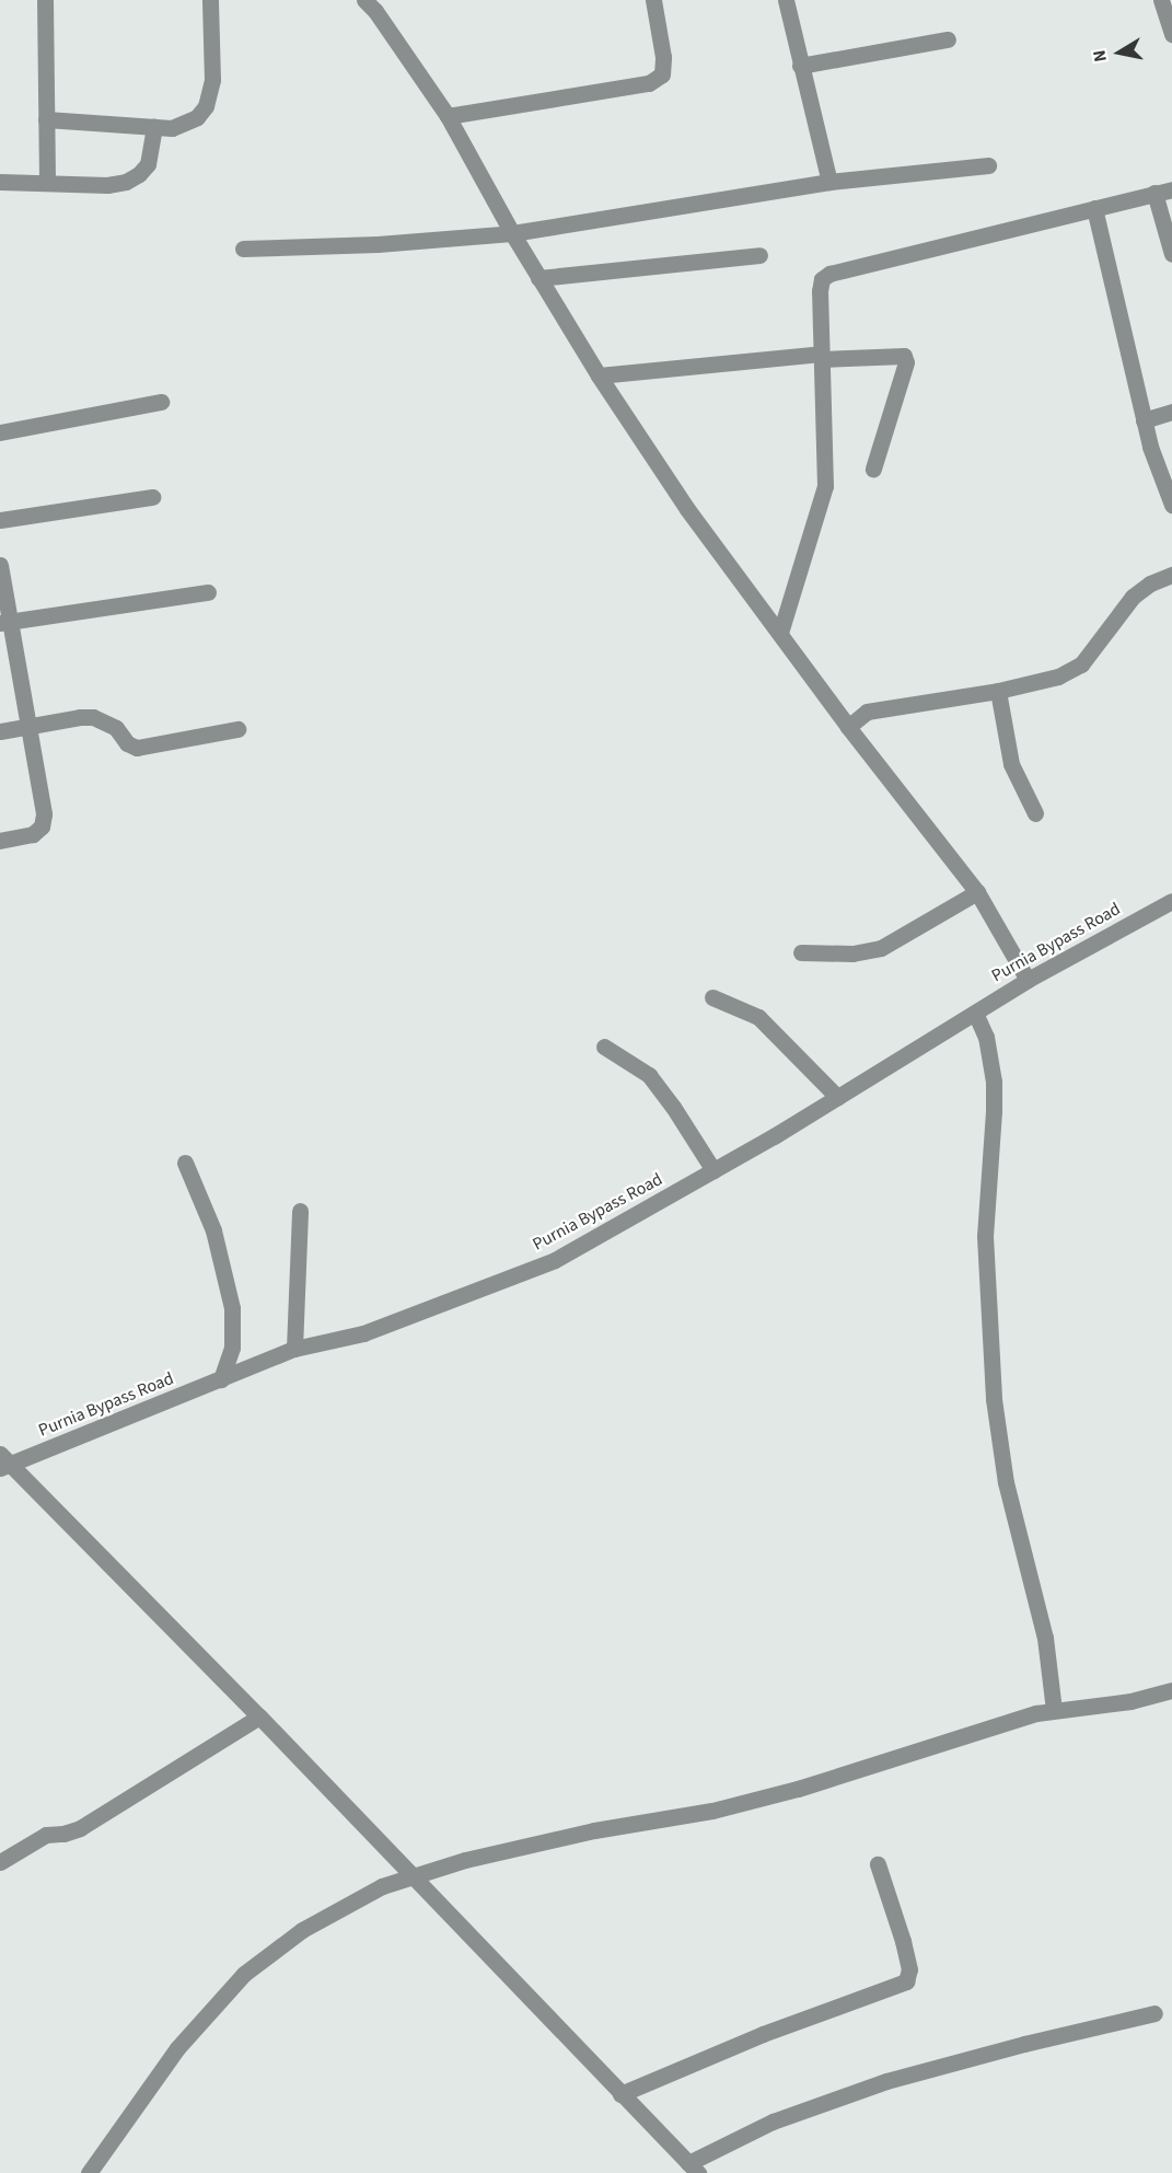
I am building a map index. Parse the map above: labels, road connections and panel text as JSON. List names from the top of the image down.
{
  "streets": {
    "street": ["Purnia Bypass Road"]
  },
  "north": "left"
}
